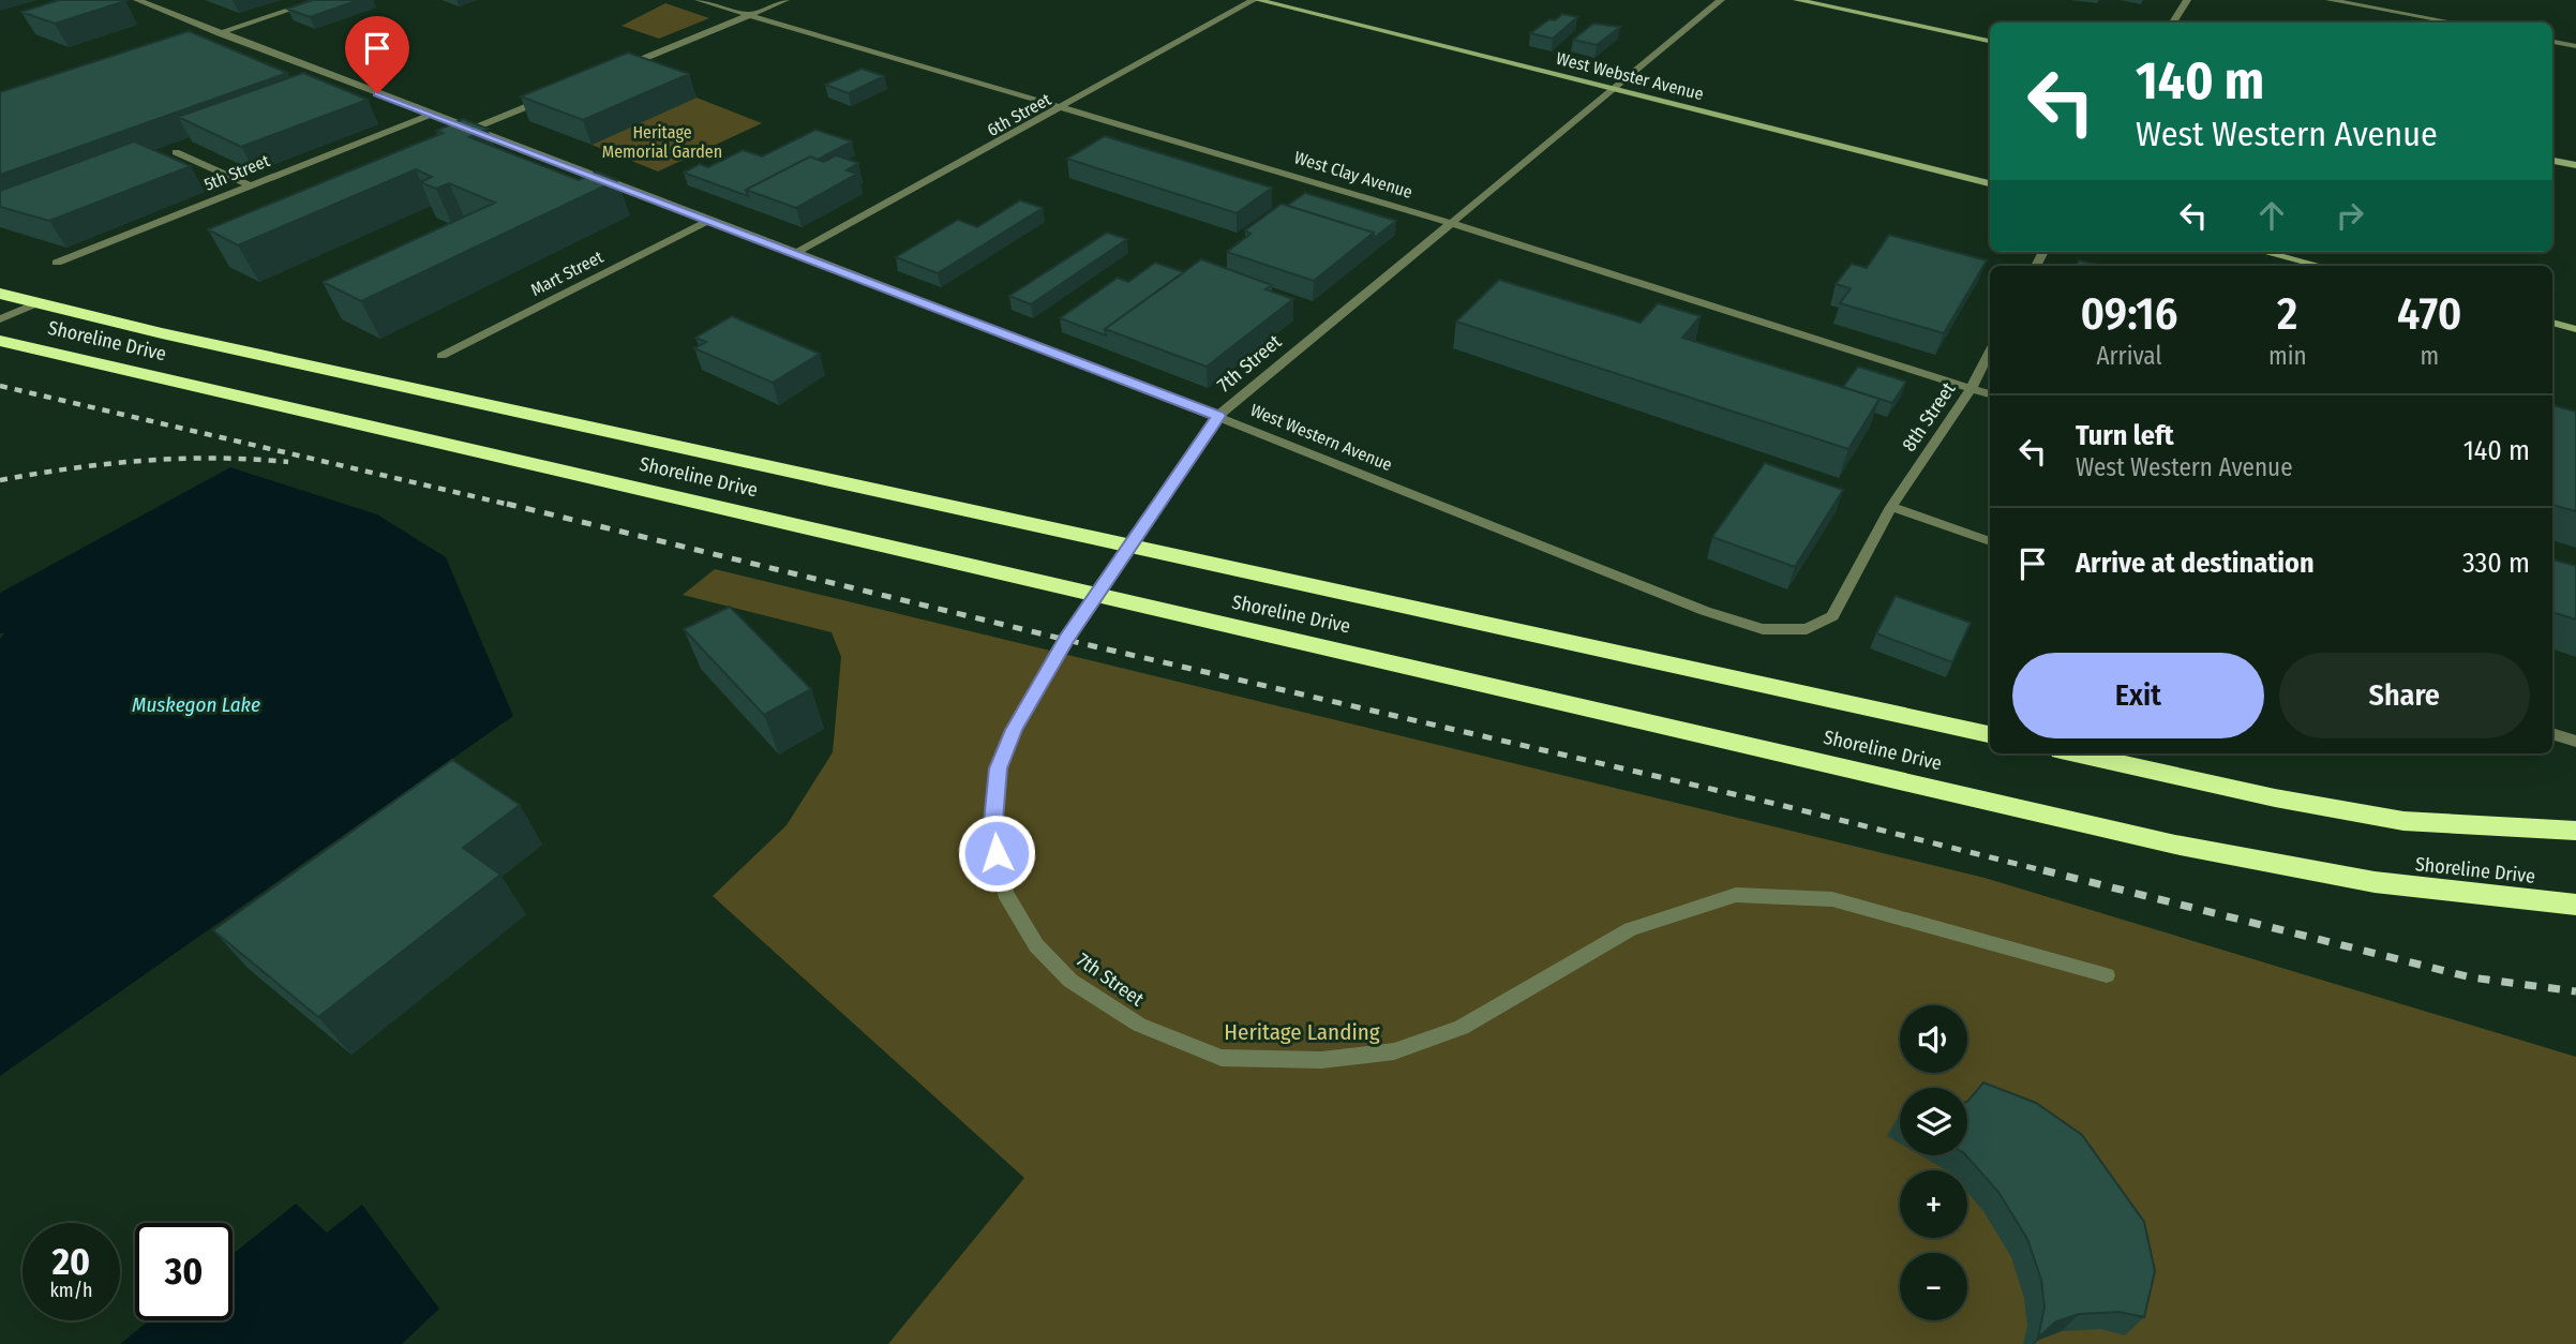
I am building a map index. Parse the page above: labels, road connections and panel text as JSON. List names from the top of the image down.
{
  "streets": {
    "highway": ["Shoreline Drive"],
    "main road": ["West Webster Avenue"],
    "street": [
      "6th Street",
      "5th Street",
      "West Clay Avenue",
      "Mart Street",
      "7th Street",
      "8th Street",
      "West Western Avenue"
    ]
  },
  "crossings": [
    ["West Webster Avenue", "6th Street"],
    ["West Webster Avenue", "7th Street"],
    ["6th Street", "West Clay Avenue"],
    ["6th Street", "West Western Avenue"],
    ["5th Street", "West Western Avenue"],
    ["West Clay Avenue", "7th Street"],
    ["West Clay Avenue", "8th Street"],
    ["Mart Street", "West Western Avenue"],
    ["Shoreline Drive", "7th Street"],
    ["7th Street", "West Western Avenue"],
    ["8th Street", "West Western Avenue"]
  ],
  "water": ["Muskegon Lake"],
  "parks": ["Heritage Memorial Garden", "Heritage Landing"],
  "page": {
    "turn": ["140 m", "West Western Avenue"],
    "eta": [
      "09:16",
      "Arrival",
      "2",
      "min",
      "470",
      "m"
    ],
    "list": [
      {
        "name": "Turn left",
        "note": "West Western Avenue",
        "value": "140 m"
      },
      {
        "name": "Arrive at destination",
        "value": "330 m"
      }
    ],
    "buttons": ["Exit", "Share"],
    "map_buttons": ["+", "−"],
    "speed": "20 km/h",
    "limit": "30"
  }
}
